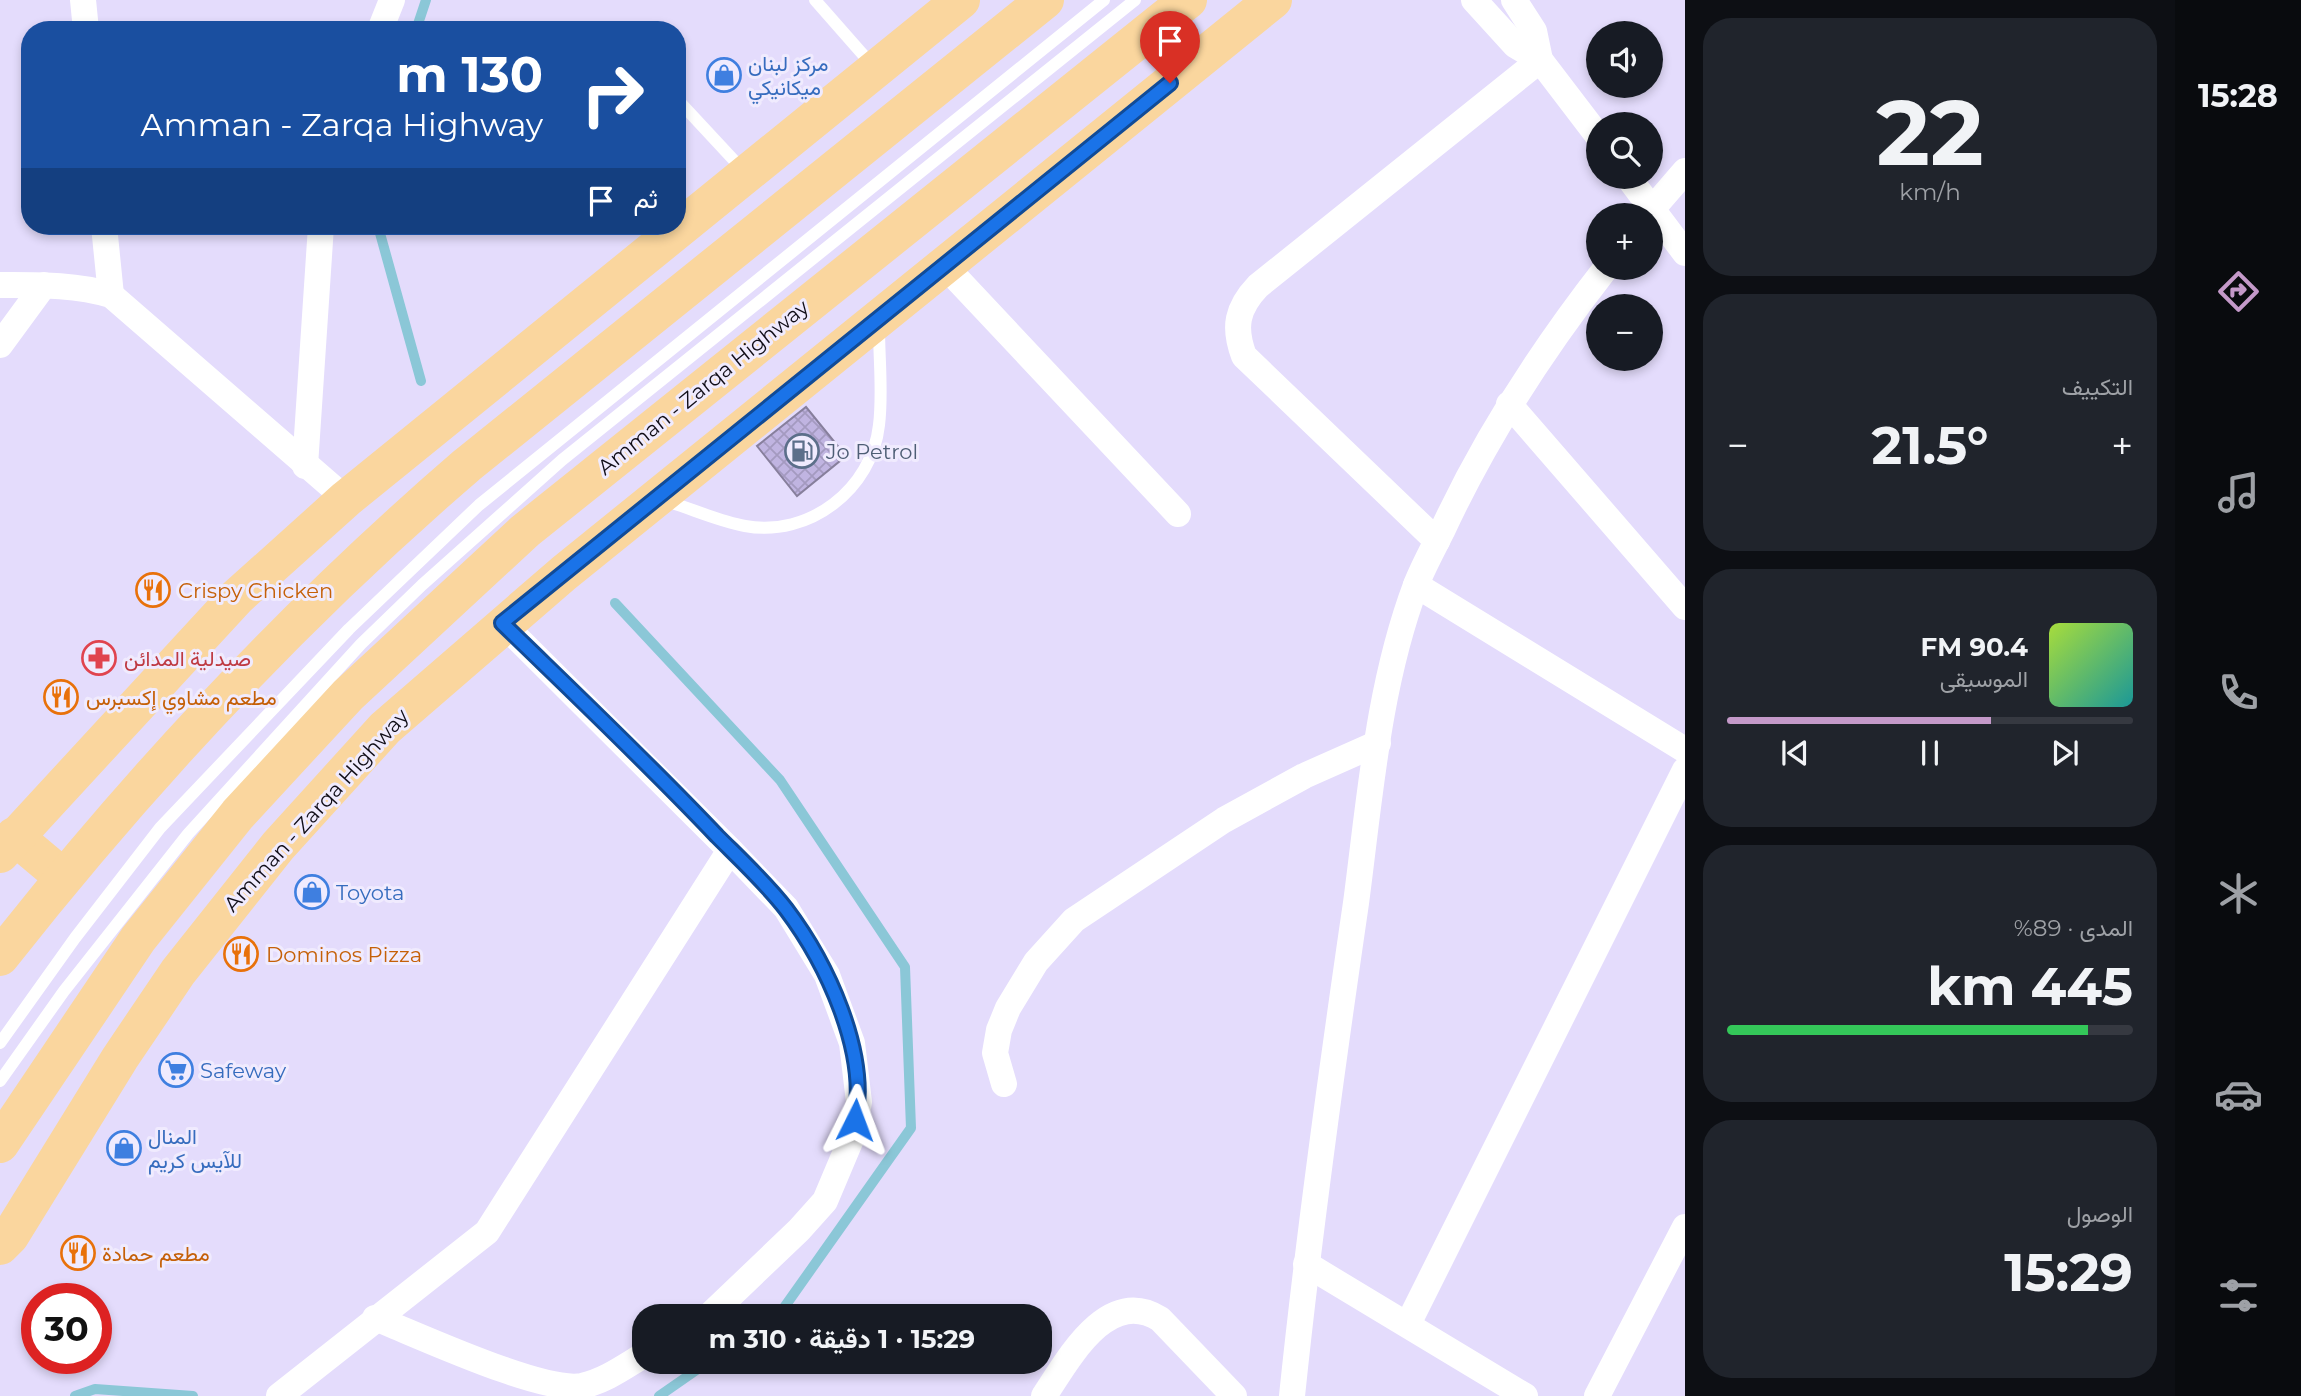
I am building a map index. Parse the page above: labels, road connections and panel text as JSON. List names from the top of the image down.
{
  "streets": {
    "highway": ["Amman - Zarqa Highway"]
  },
  "places": {
    "shop": ["مركز لبنان ميكانيكي", "Toyota", "المنال للآيس كريم"],
    "fuel station": ["Jo Petrol"],
    "restaurant": [
      "Crispy Chicken",
      "مطعم مشاوي إكسبرس",
      "Dominos Pizza",
      "مطعم حمادة"
    ],
    "pharmacy": ["صيدلية المدائن"],
    "supermarket": ["Safeway"]
  },
  "page": {
    "tabs": "15:28",
    "tile": [
      ["22", "km/h"],
      "التكييف",
      ["المدى · 89%", "445 km"],
      ["الوصول", "15:29"]
    ],
    "map_buttons": ["+", "−"],
    "turn": ["130 m", "Amman - Zarqa Highway"],
    "then": "ثم",
    "heat": ["−", "21.5°", "+"],
    "song": ["90.4 FM", "الموسيقى"],
    "limit": "30",
    "trip": "15:29 · 1 دقيقة · 310 m"
  }
}
